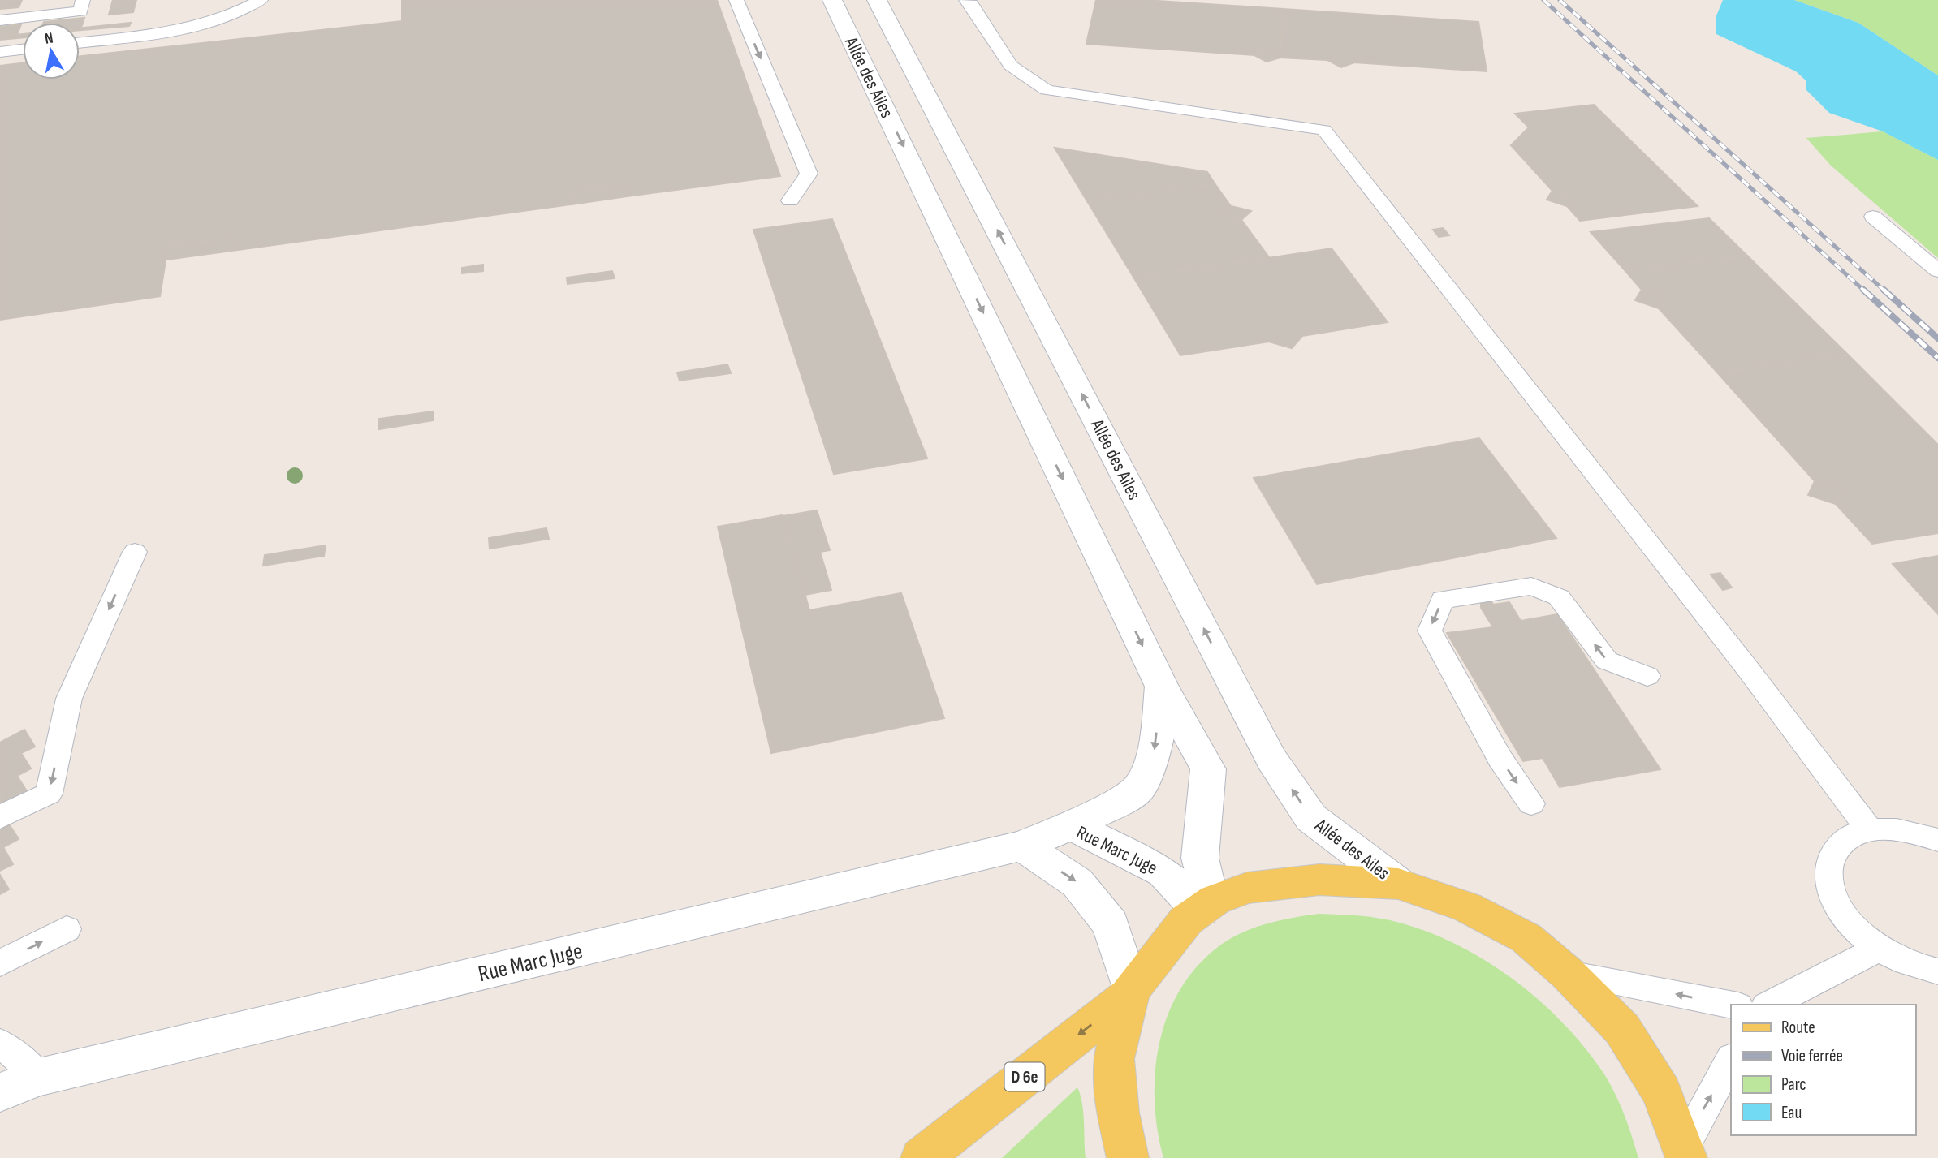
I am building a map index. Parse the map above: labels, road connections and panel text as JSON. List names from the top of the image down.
{
  "streets": {
    "main road": ["Allée des Ailes", "Rue Marc Juge", "D 6e"]
  },
  "crossings": [
    ["Allée des Ailes", "Rue Marc Juge"]
  ],
  "legend": [
    "Route",
    "Voie ferrée",
    "Parc",
    "Eau"
  ],
  "north": "top"
}
